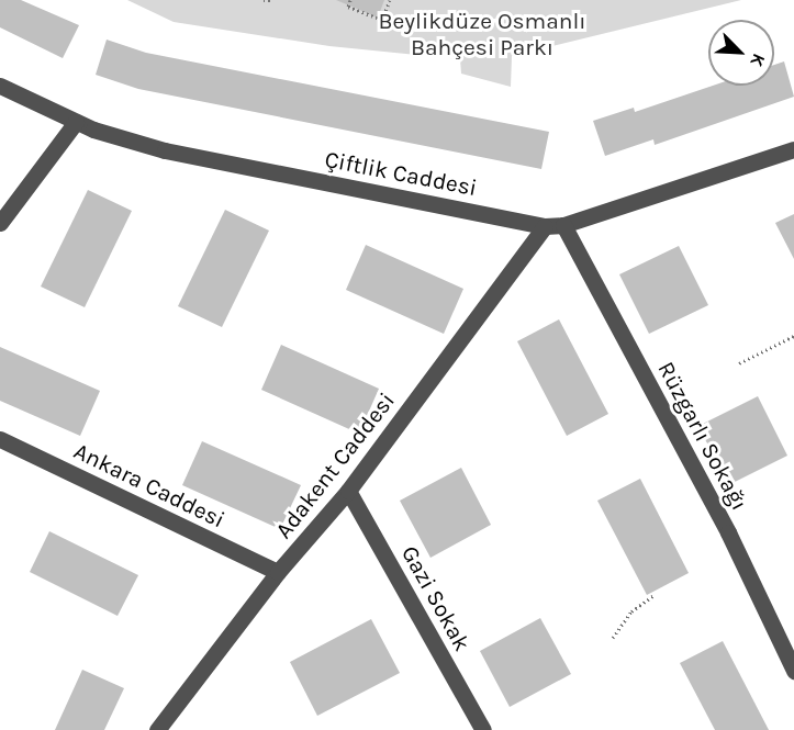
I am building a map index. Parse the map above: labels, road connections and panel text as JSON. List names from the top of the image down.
{
  "streets": {
    "street": [
      "Çiftlik Caddesi",
      "Rüzgarlı Sokağı",
      "Adakent Caddesi",
      "Ankara Caddesi",
      "Gazi Sokak"
    ]
  },
  "crossings": [
    ["Çiftlik Caddesi", "Rüzgarlı Sokağı"],
    ["Çiftlik Caddesi", "Adakent Caddesi"],
    ["Adakent Caddesi", "Ankara Caddesi"],
    ["Adakent Caddesi", "Gazi Sokak"]
  ],
  "parks": ["Beylikdüze Osmanlı Bahçesi Parkı"],
  "north": "bottom right"
}
